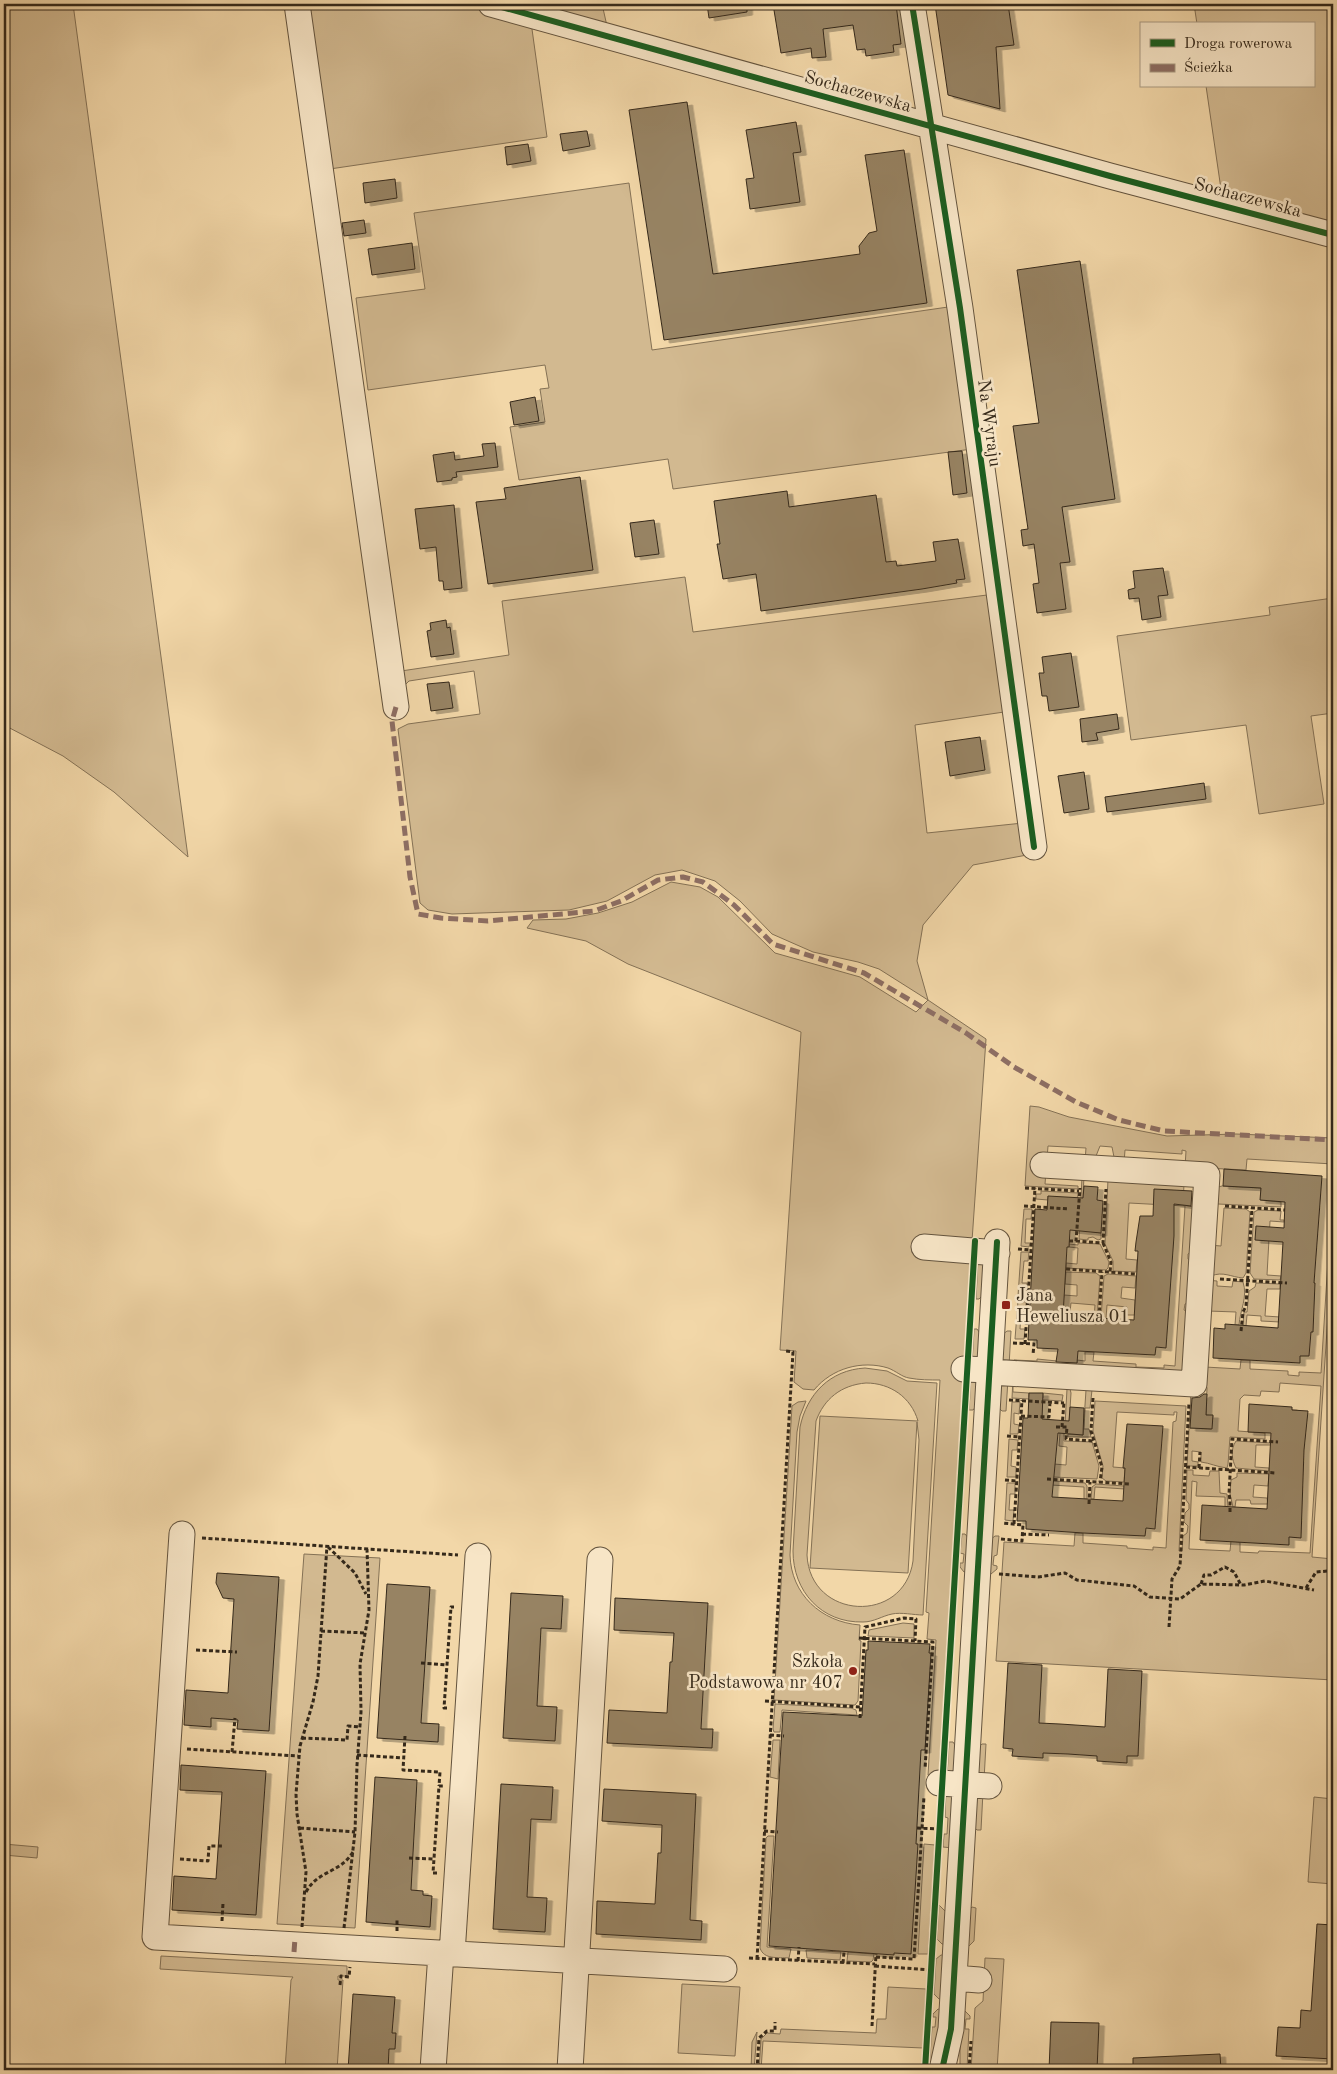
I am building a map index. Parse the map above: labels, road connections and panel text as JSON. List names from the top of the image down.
{
  "streets": {
    "street": ["Sochaczewska", "Na Wyraju"]
  },
  "crossings": [
    ["Sochaczewska", "Na Wyraju"]
  ],
  "places": {
    "transit": ["Jana Heweliusza 01"],
    "other": ["Szkoła Podstawowa nr 407"]
  },
  "legend": ["Droga rowerowa", "Ścieżka"]
}
